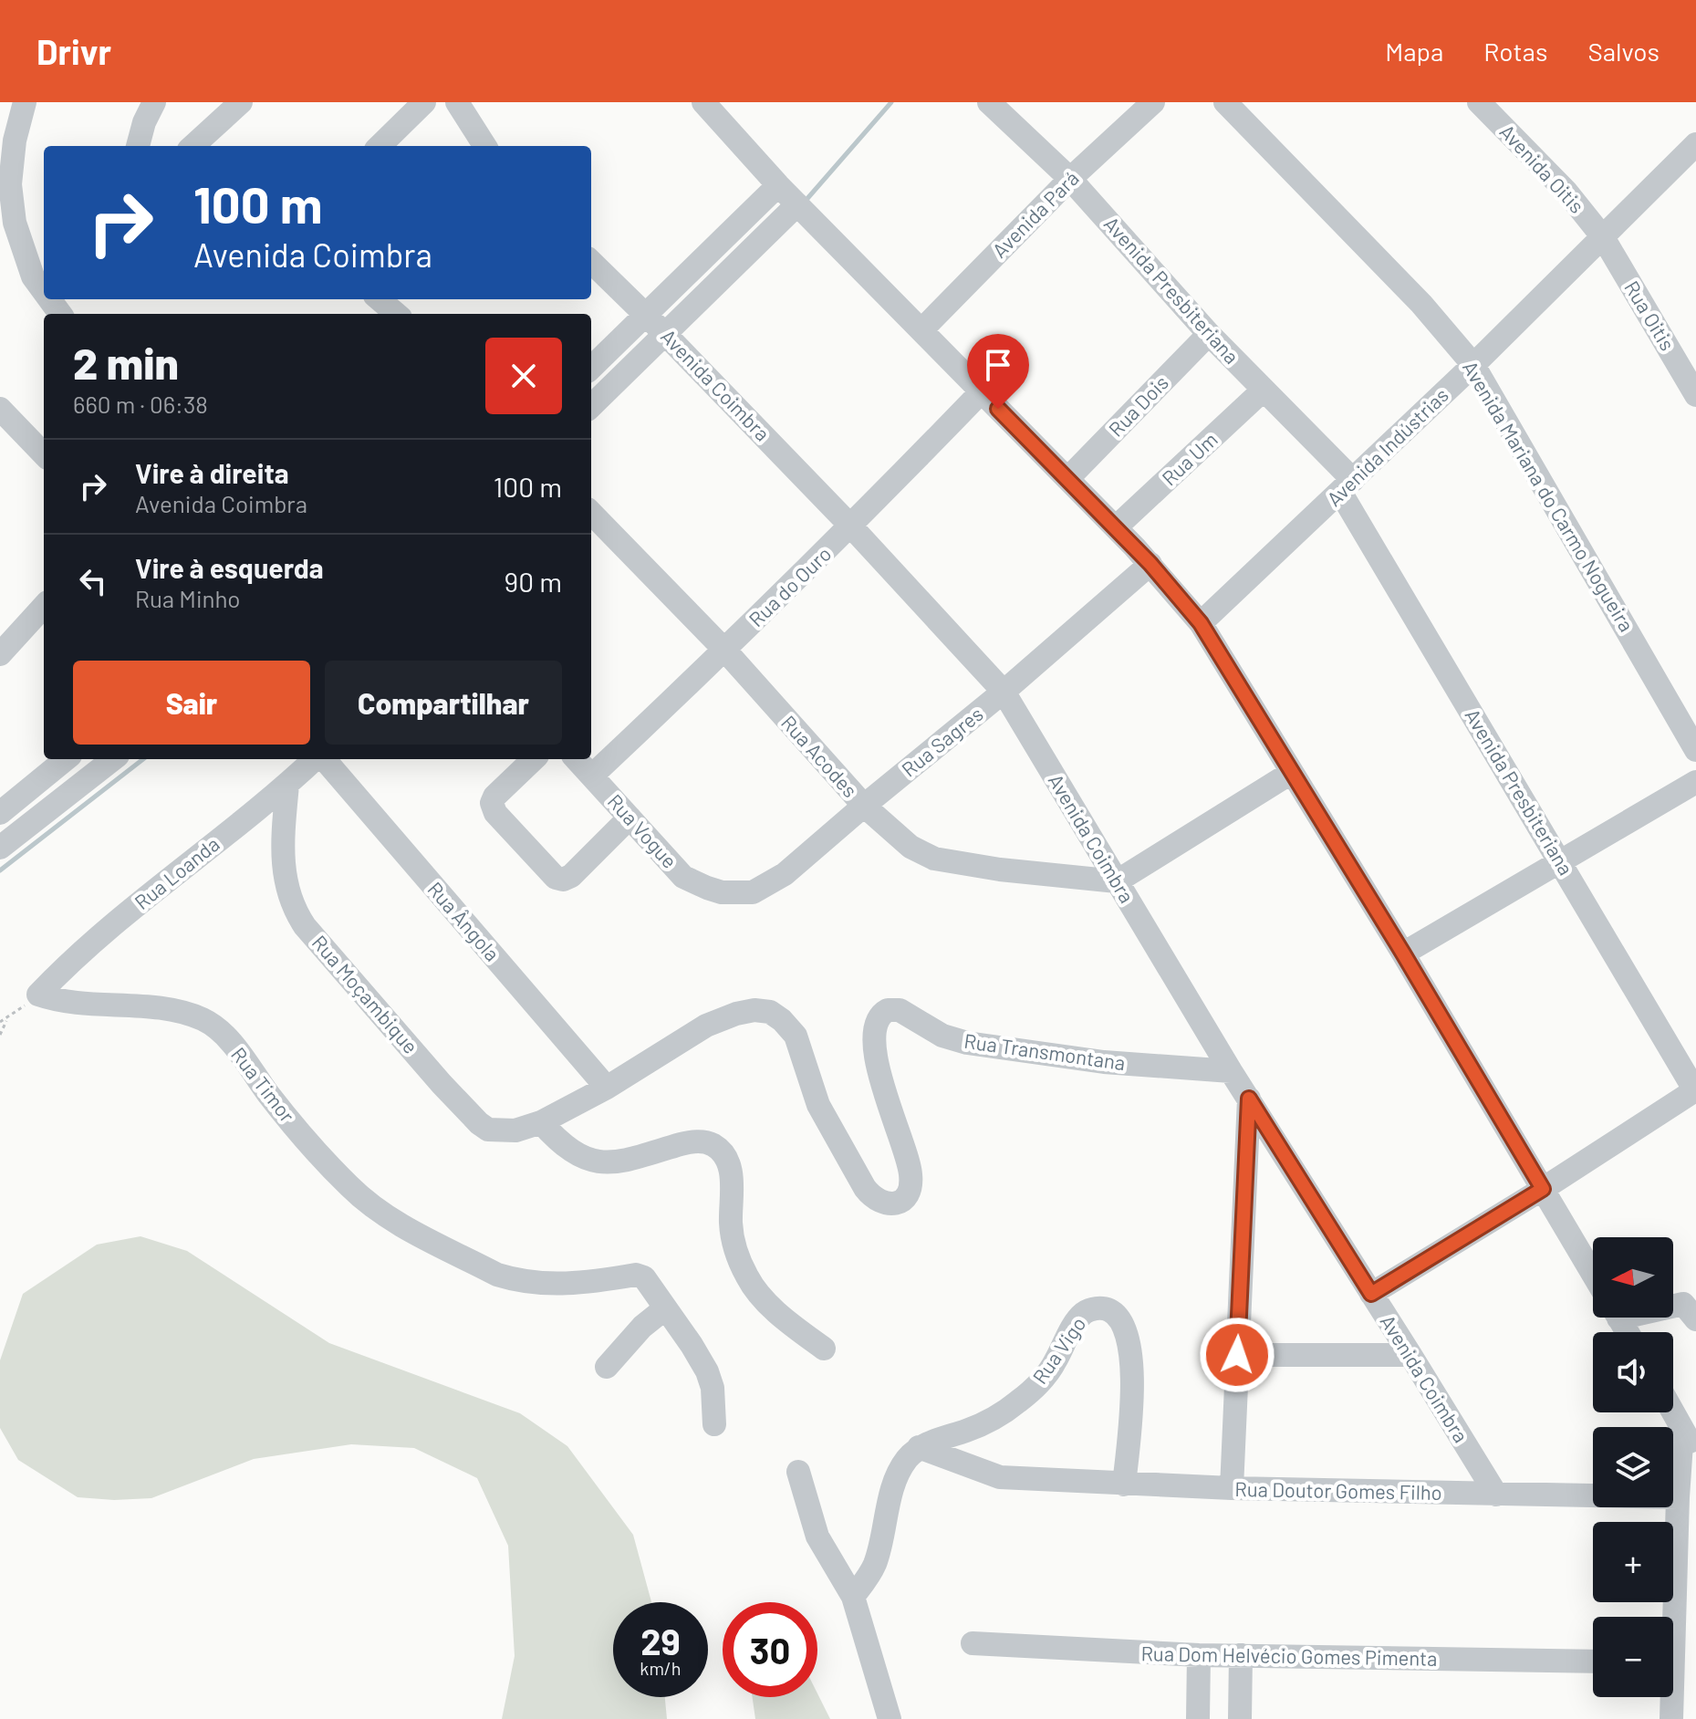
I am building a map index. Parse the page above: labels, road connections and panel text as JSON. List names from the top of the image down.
{
  "streets": {
    "street": [
      "Avenida Oitis",
      "Avenida Pará",
      "Avenida Presbiteriana",
      "Rua Oitis",
      "Avenida Coimbra",
      "Rua Dois",
      "Avenida Indústrias",
      "Rua Um",
      "Avenida Mariana do Carmo Nogueira",
      "Rua do Ouro",
      "Rua Sagres",
      "Rua Acodes",
      "Rua Vogue",
      "Rua Loanda",
      "Rua Ângola",
      "Rua Moçambique",
      "Rua Transmontana",
      "Rua Timor",
      "Rua Vigo",
      "Rua Doutor Gomes Filho",
      "Rua Dom Helvécio Gomes Pimenta"
    ]
  },
  "crossings": [
    ["Avenida Oitis", "Rua Oitis"],
    ["Avenida Oitis", "Avenida Indústrias"],
    ["Avenida Pará", "Avenida Presbiteriana"],
    ["Avenida Presbiteriana", "Rua Dois"],
    ["Avenida Presbiteriana", "Avenida Indústrias"],
    ["Avenida Presbiteriana", "Rua Um"],
    ["Rua Oitis", "Avenida Indústrias"],
    ["Avenida Coimbra", "Rua do Ouro"],
    ["Avenida Coimbra", "Rua Sagres"],
    ["Avenida Coimbra", "Rua Acodes"],
    ["Avenida Coimbra", "Rua Transmontana"],
    ["Avenida Coimbra", "Rua Doutor Gomes Filho"],
    ["Avenida Indústrias", "Avenida Mariana do Carmo Nogueira"],
    ["Rua do Ouro", "Rua Acodes"],
    ["Rua do Ouro", "Rua Vogue"],
    ["Rua Sagres", "Rua Acodes"],
    ["Rua Sagres", "Rua Vogue"],
    ["Rua Loanda", "Rua Moçambique"],
    ["Rua Loanda", "Rua Timor"],
    ["Rua Ângola", "Rua Moçambique"],
    ["Rua Ângola", "Rua Transmontana"],
    ["Rua Moçambique", "Rua Transmontana"],
    ["Rua Vigo", "Rua Doutor Gomes Filho"]
  ],
  "north": "left",
  "page": {
    "header": "Drivr",
    "nav": ["Mapa", "Rotas", "Salvos"],
    "turn": ["100 m", "Avenida Coimbra"],
    "heading": ["2 min", "660 m · 06:38"],
    "list": [
      {
        "name": "Vire à direita",
        "note": "Avenida Coimbra",
        "value": "100 m"
      },
      {
        "name": "Vire à esquerda",
        "note": "Rua Minho",
        "value": "90 m"
      }
    ],
    "buttons": ["Sair", "Compartilhar"],
    "map_buttons": ["+", "−"],
    "speed": "29 km/h",
    "limit": "30"
  }
}
